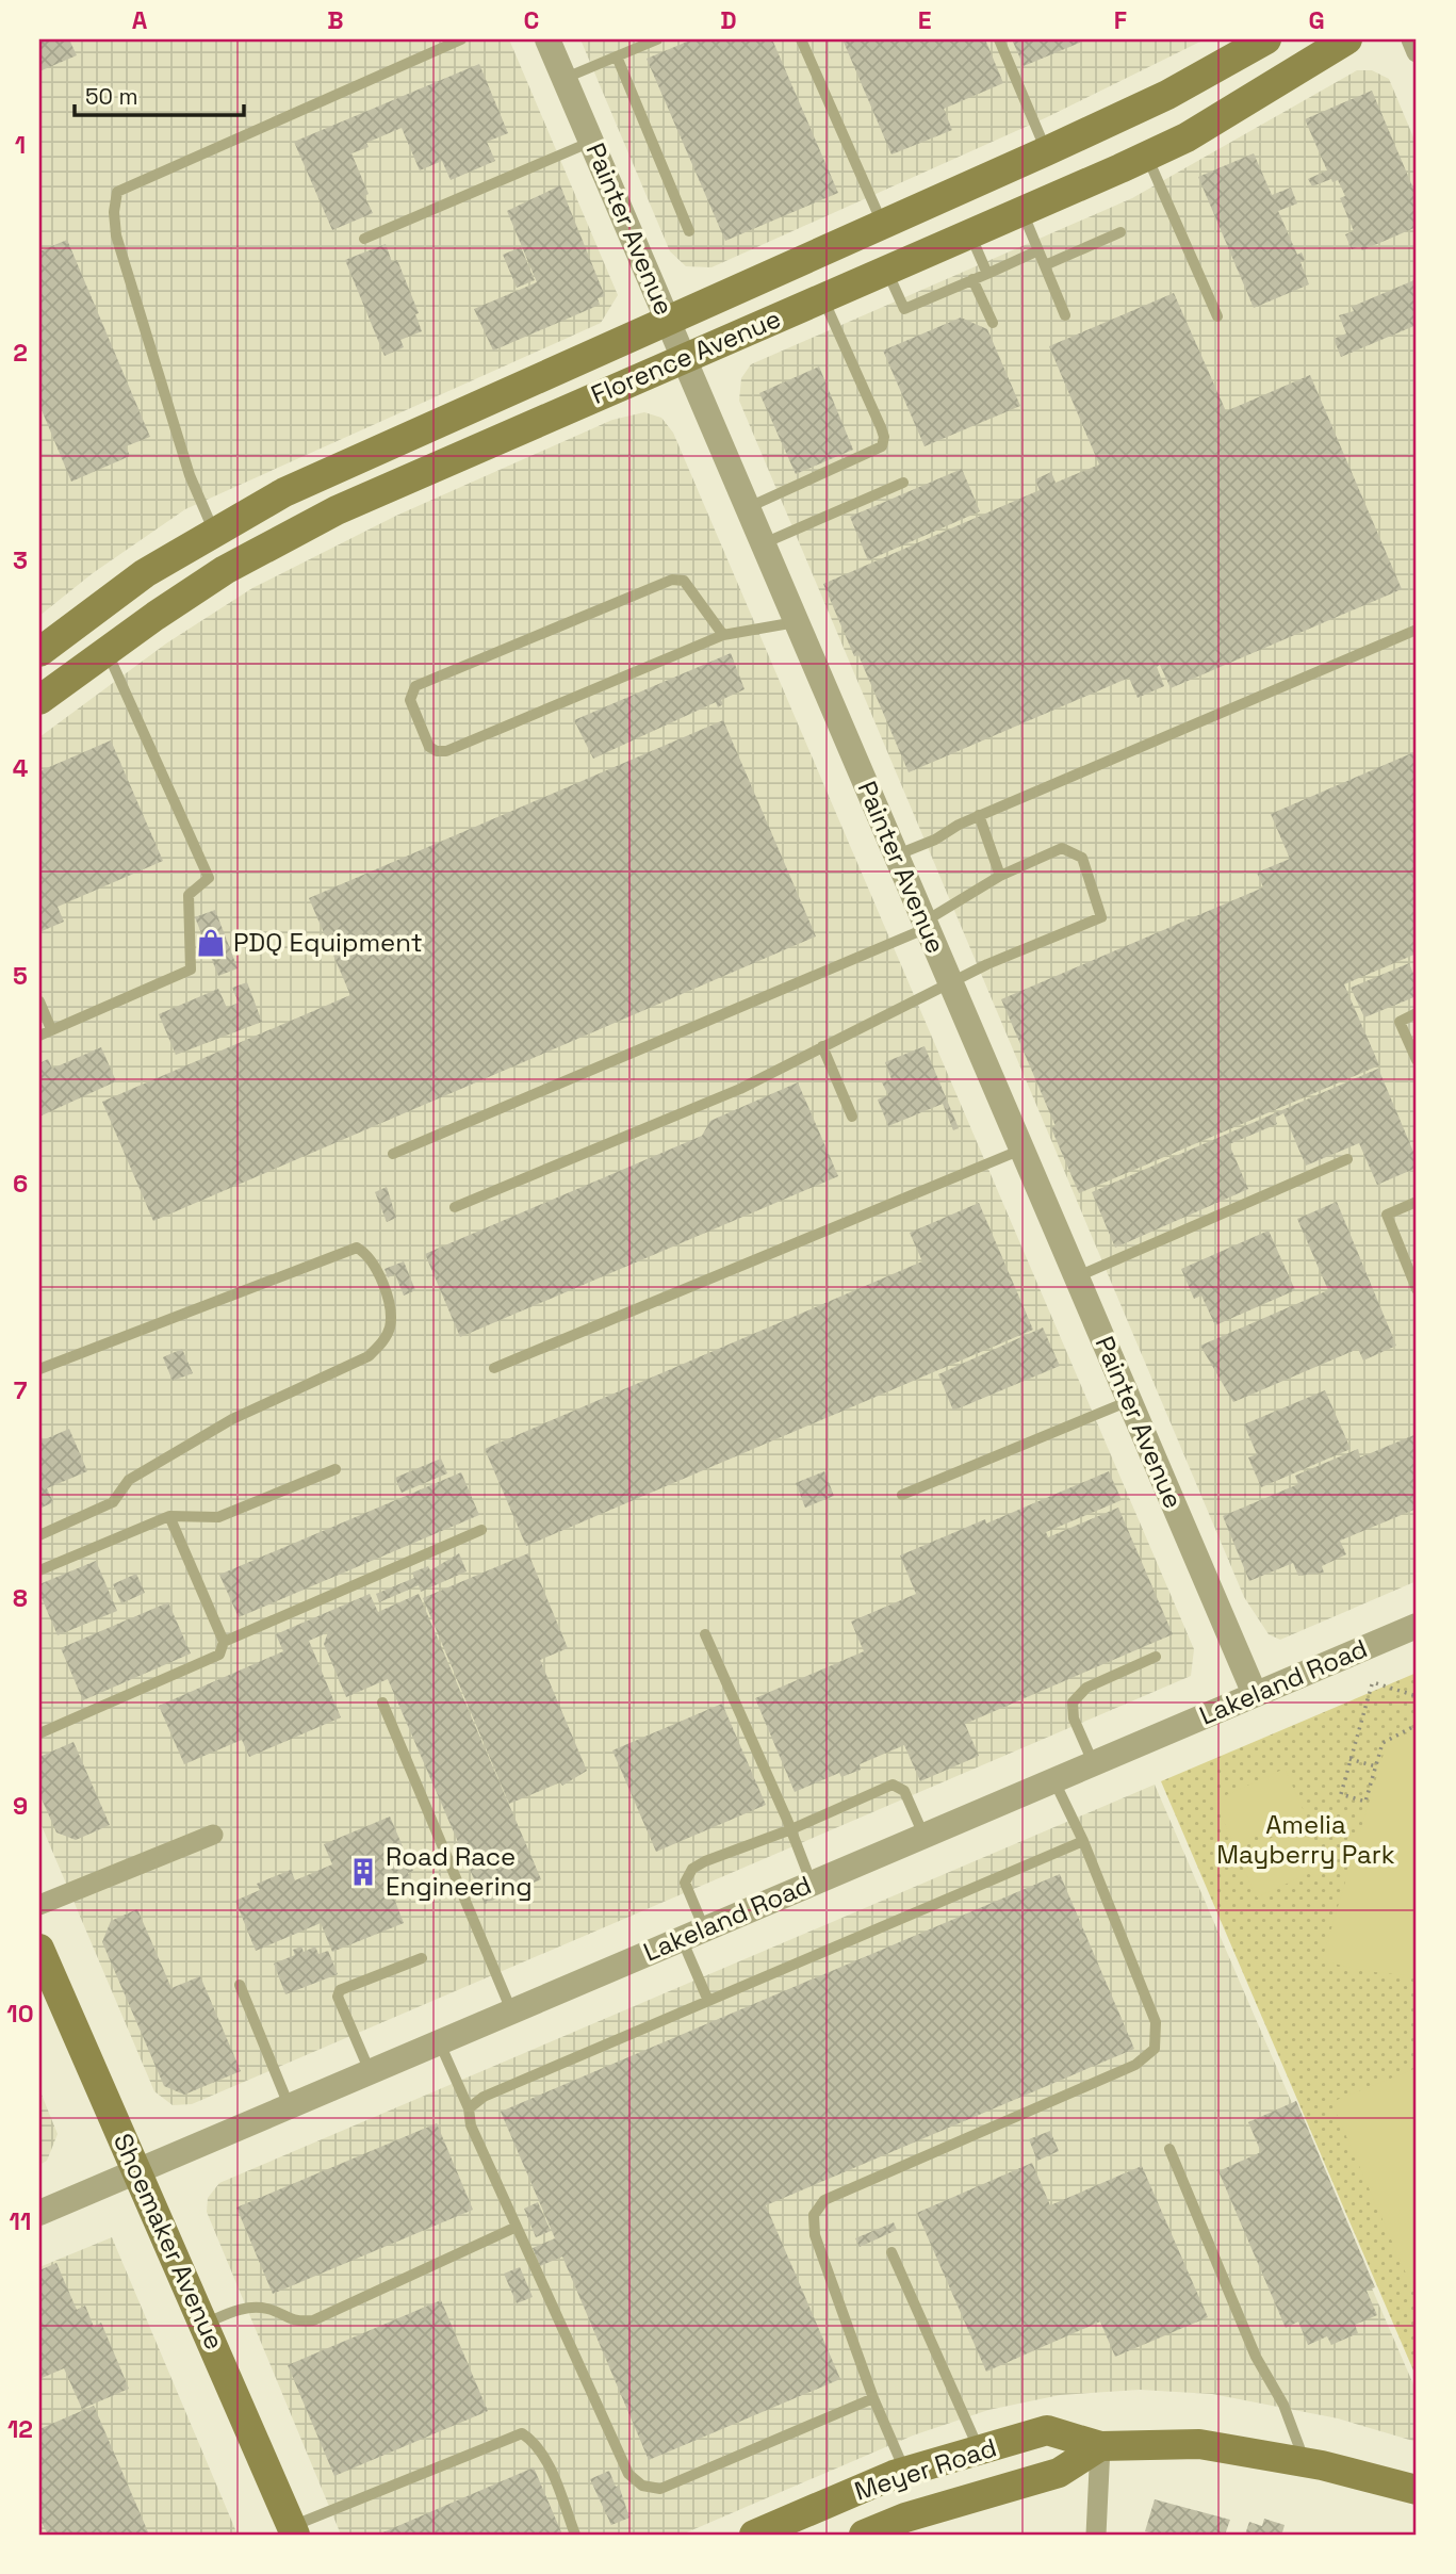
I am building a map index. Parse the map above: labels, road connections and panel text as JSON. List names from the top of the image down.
{
  "streets": {
    "main road": ["Florence Avenue", "Shoemaker Avenue", "Meyer Road"],
    "street": ["Painter Avenue", "Lakeland Road"]
  },
  "crossings": [
    ["Painter Avenue", "Florence Avenue"],
    ["Painter Avenue", "Lakeland Road"],
    ["Lakeland Road", "Shoemaker Avenue"]
  ],
  "parks": ["Amelia Mayberry Park"],
  "places": {
    "shop": ["PDQ Equipment"],
    "building": ["Road Race Engineering"]
  },
  "scale_bar": "50 m",
  "grid": {
    "columns": [
      "A",
      "B",
      "C",
      "D",
      "E",
      "F",
      "G"
    ],
    "rows": [
      "1",
      "2",
      "3",
      "4",
      "5",
      "6",
      "7",
      "8",
      "9",
      "10",
      "11",
      "12"
    ]
  }
}
